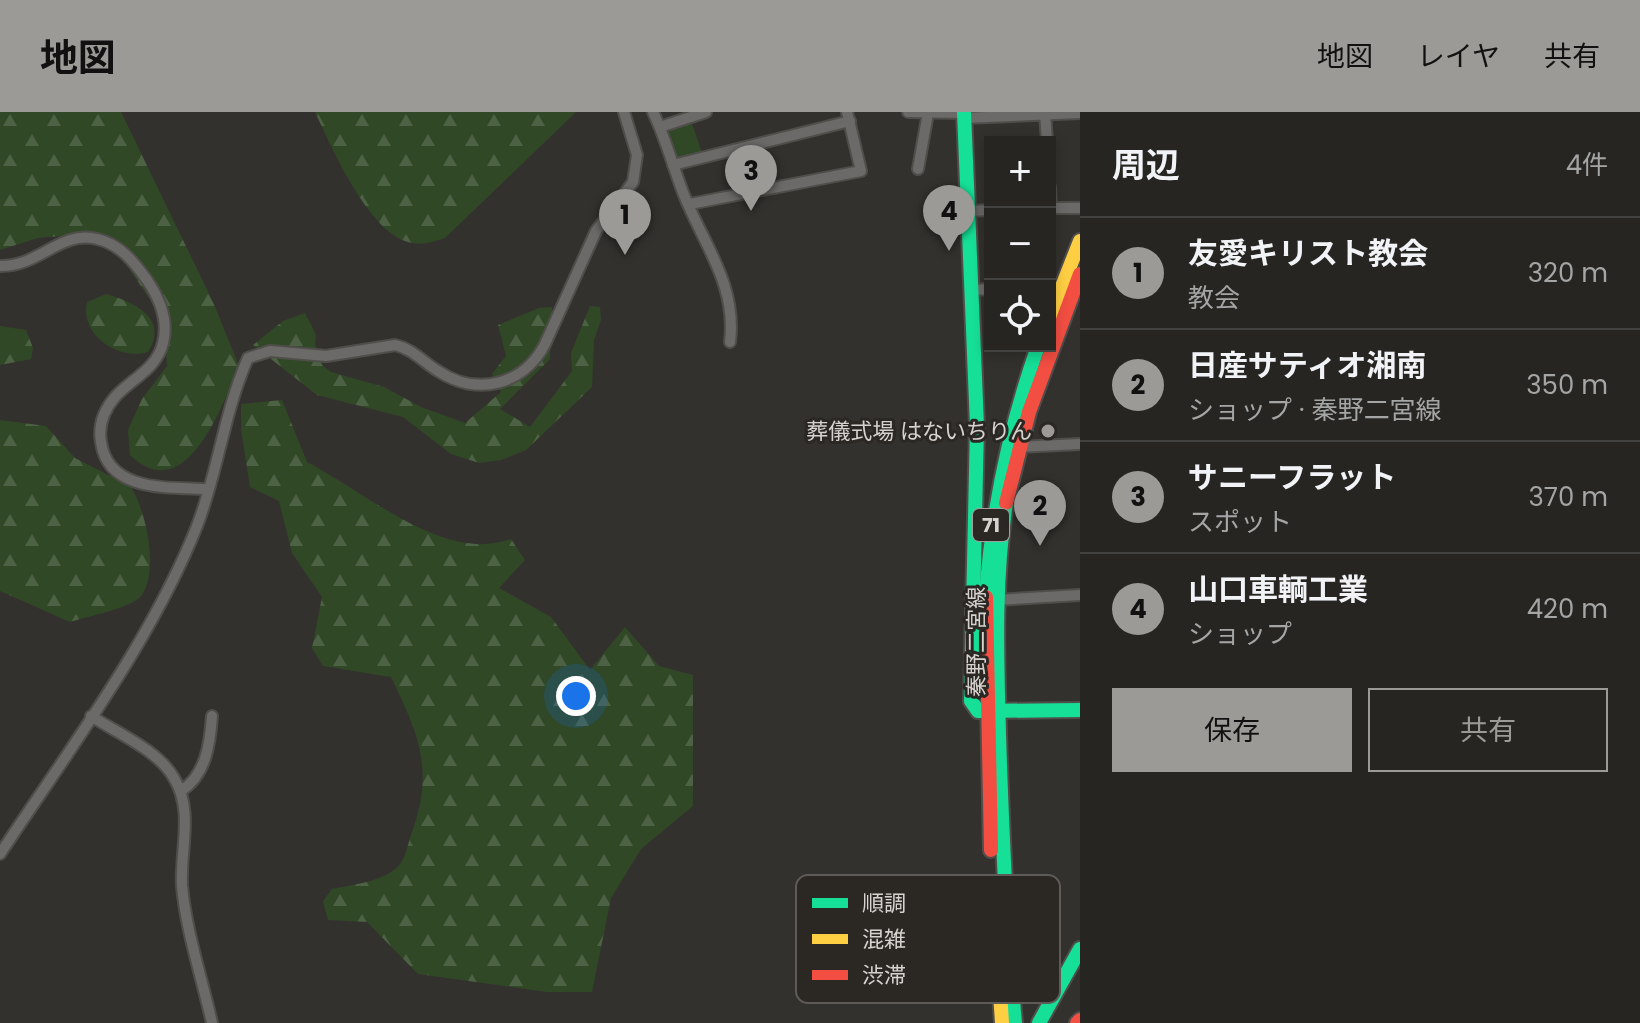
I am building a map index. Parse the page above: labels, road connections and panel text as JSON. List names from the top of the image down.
{
  "streets": {
    "main road": ["71", "秦野二宮線"]
  },
  "places": ["葬儀式場 はないちりん"],
  "legend": ["順調", "混雑", "渋滞"],
  "page": {
    "header": "地図",
    "nav": ["地図", "レイヤ", "共有"],
    "heading": ["周辺", "4件"],
    "map_buttons": ["+", "−"],
    "pins": [
      "3",
      "4",
      "1",
      "2"
    ],
    "list": [
      {
        "mark": "1",
        "name": "友愛キリスト教会",
        "note": "教会",
        "value": "320 m"
      },
      {
        "mark": "2",
        "name": "日産サティオ湘南",
        "note": "ショップ · 秦野二宮線",
        "value": "350 m"
      },
      {
        "mark": "3",
        "name": "サニーフラット",
        "note": "スポット",
        "value": "370 m"
      },
      {
        "mark": "4",
        "name": "山口車輌工業",
        "note": "ショップ",
        "value": "420 m"
      }
    ],
    "buttons": ["保存", "共有"]
  }
}
